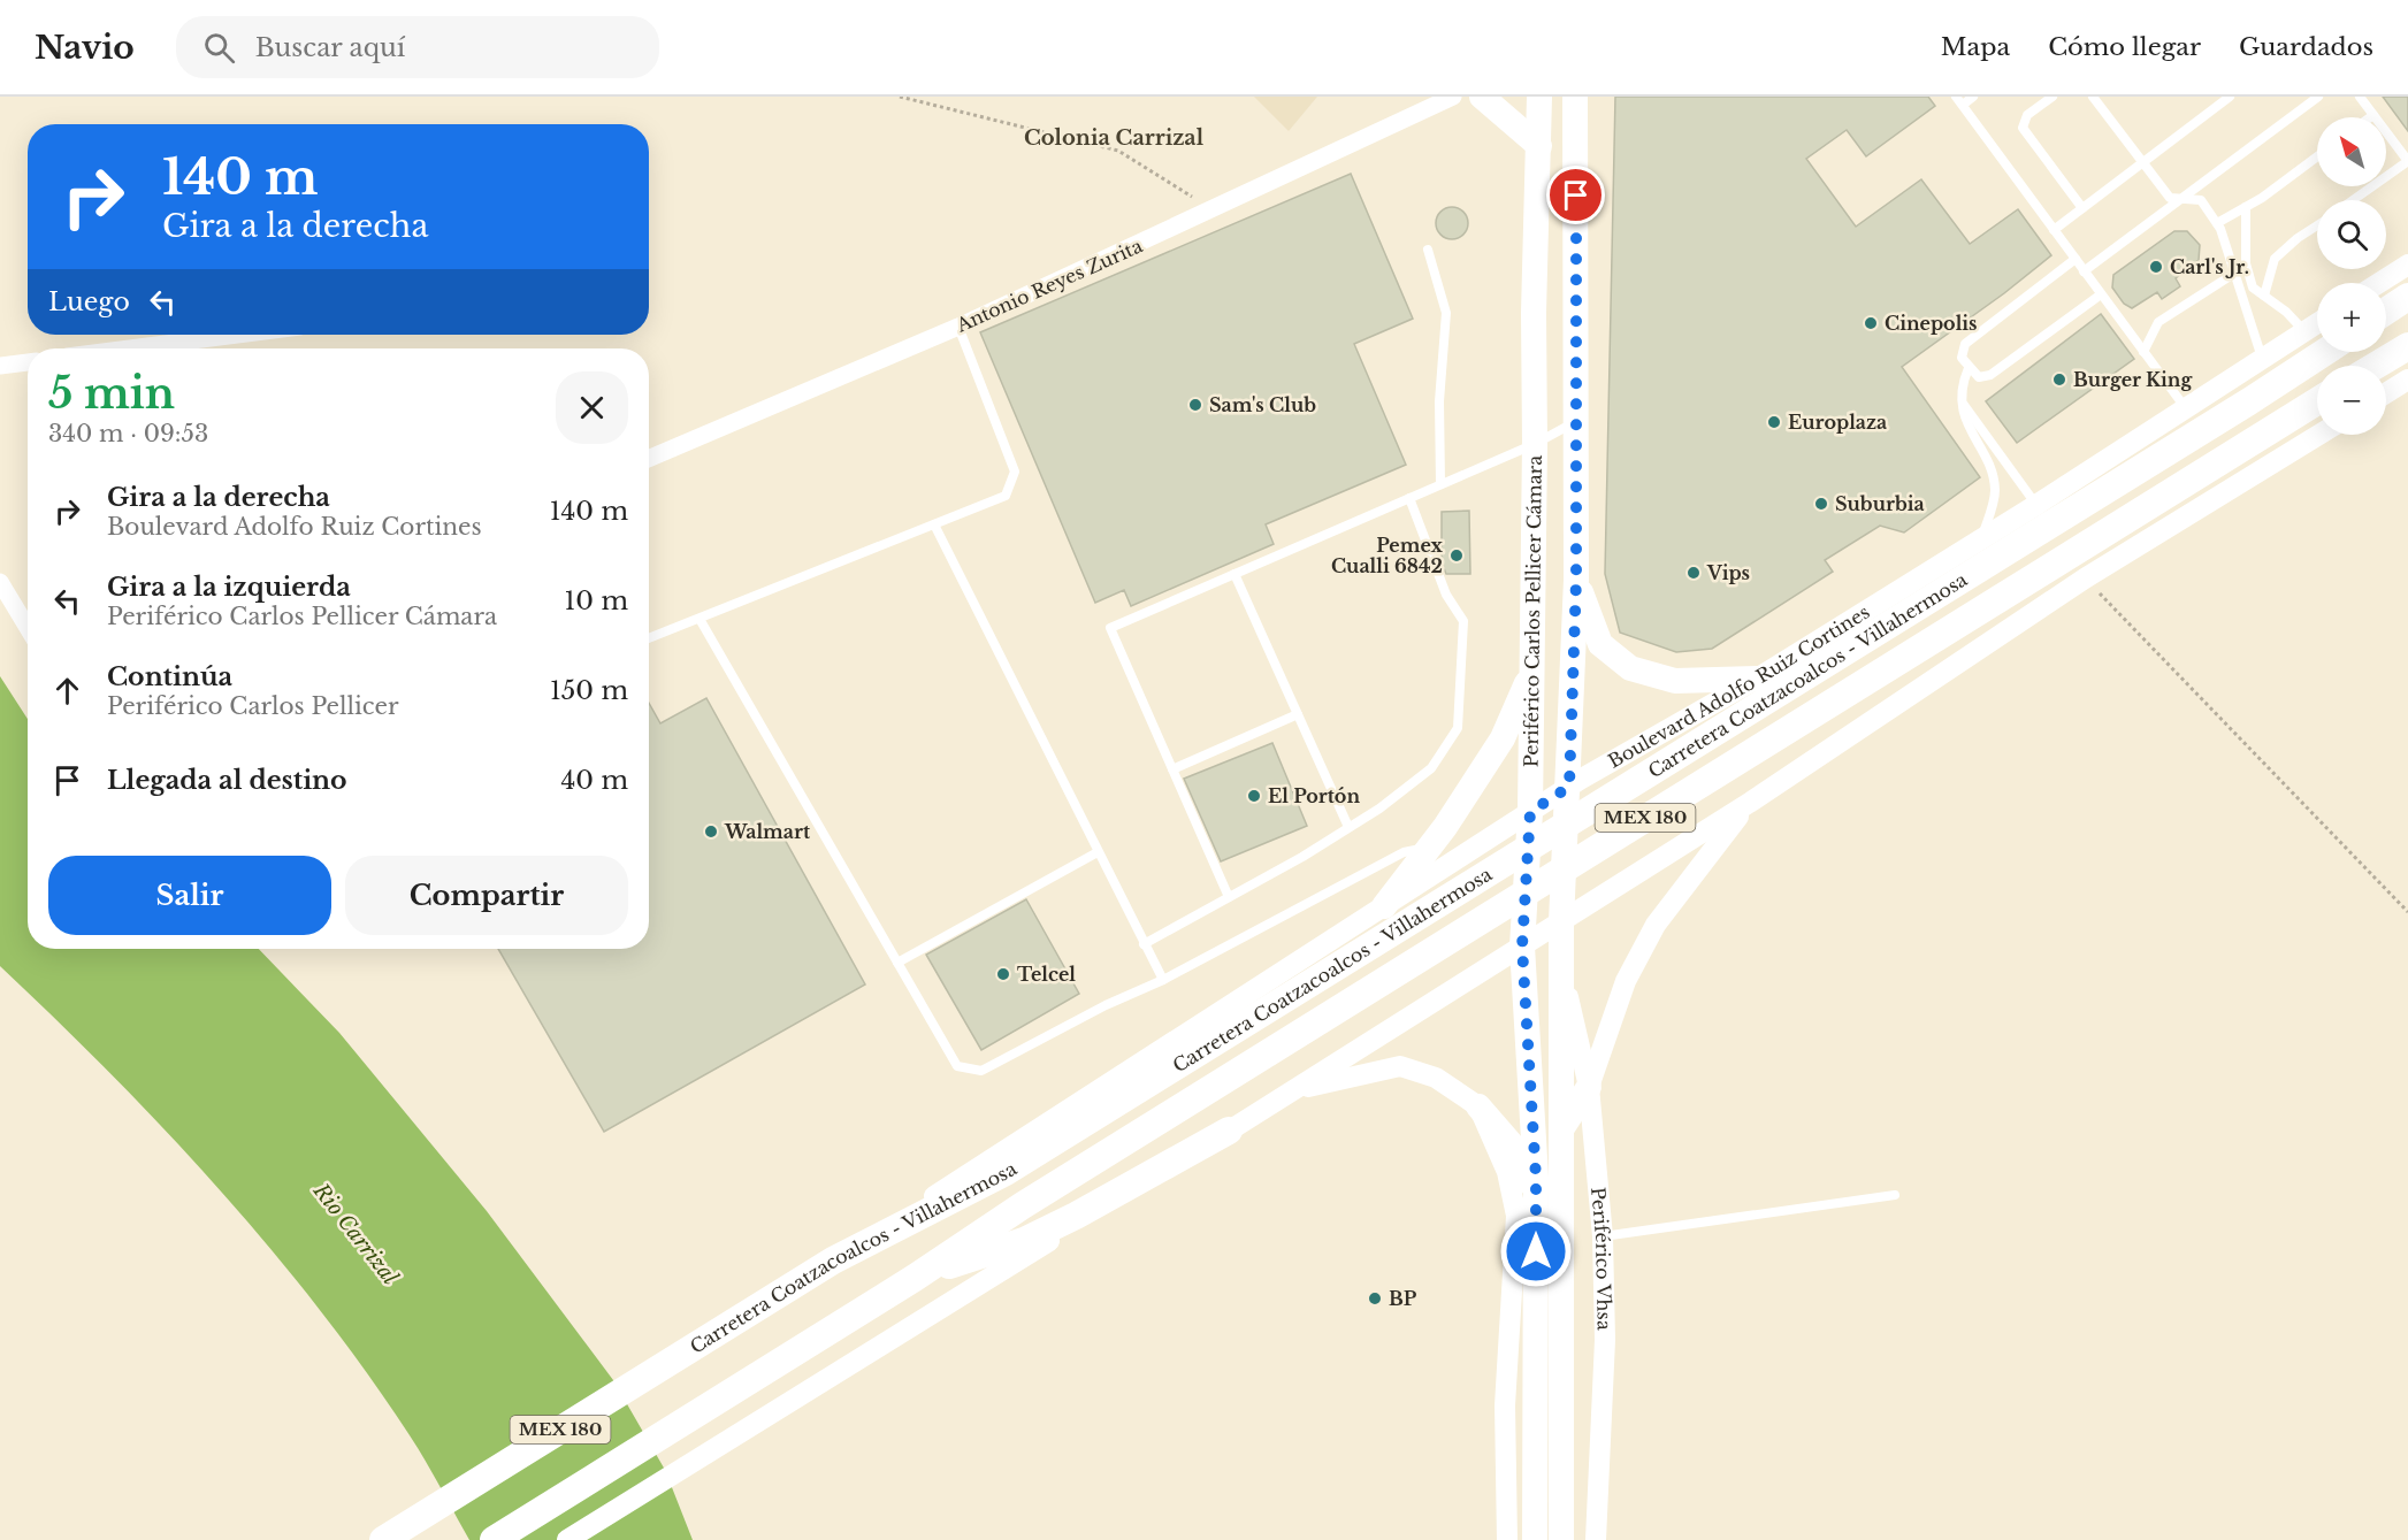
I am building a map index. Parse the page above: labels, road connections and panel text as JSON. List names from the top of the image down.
{
  "streets": {
    "highway": ["Carretera Coatzacoalcos - Villahermosa", "MEX 180"],
    "main road": ["Periférico Carlos Pellicer Cámara"],
    "street": ["Antonio Reyes Zurita", "Boulevard Adolfo Ruiz Cortines", "Periférico Vhsa"]
  },
  "crossings": [
    ["Periférico Carlos Pellicer Cámara", "Boulevard Adolfo Ruiz Cortines"],
    ["Carretera Coatzacoalcos - Villahermosa", "Boulevard Adolfo Ruiz Cortines"]
  ],
  "districts": ["Colonia Carrizal"],
  "water": ["Rio Carrizal"],
  "places": [
    "Carl's Jr.",
    "Cinepolis",
    "Burger King",
    "Sam's Club",
    "Europlaza",
    "Suburbia",
    "Pemex Cualli 6842",
    "Vips",
    "El Portón",
    "Walmart",
    "Telcel",
    "BP"
  ],
  "north": "top left",
  "page": {
    "header": "Navio",
    "search": "Buscar aquí",
    "nav": ["Mapa", "Cómo llegar", "Guardados"],
    "map_buttons": ["+", "−"],
    "turn": ["140 m", "Gira a la derecha"],
    "then": "Luego",
    "heading": ["5 min", "340 m · 09:53"],
    "list": [
      {
        "name": "Gira a la derecha",
        "note": "Boulevard Adolfo Ruiz Cortines",
        "value": "140 m"
      },
      {
        "name": "Gira a la izquierda",
        "note": "Periférico Carlos Pellicer Cámara",
        "value": "10 m"
      },
      {
        "name": "Continúa",
        "note": "Periférico Carlos Pellicer",
        "value": "150 m"
      },
      {
        "name": "Llegada al destino",
        "value": "40 m"
      }
    ],
    "buttons": ["Salir", "Compartir"]
  }
}
